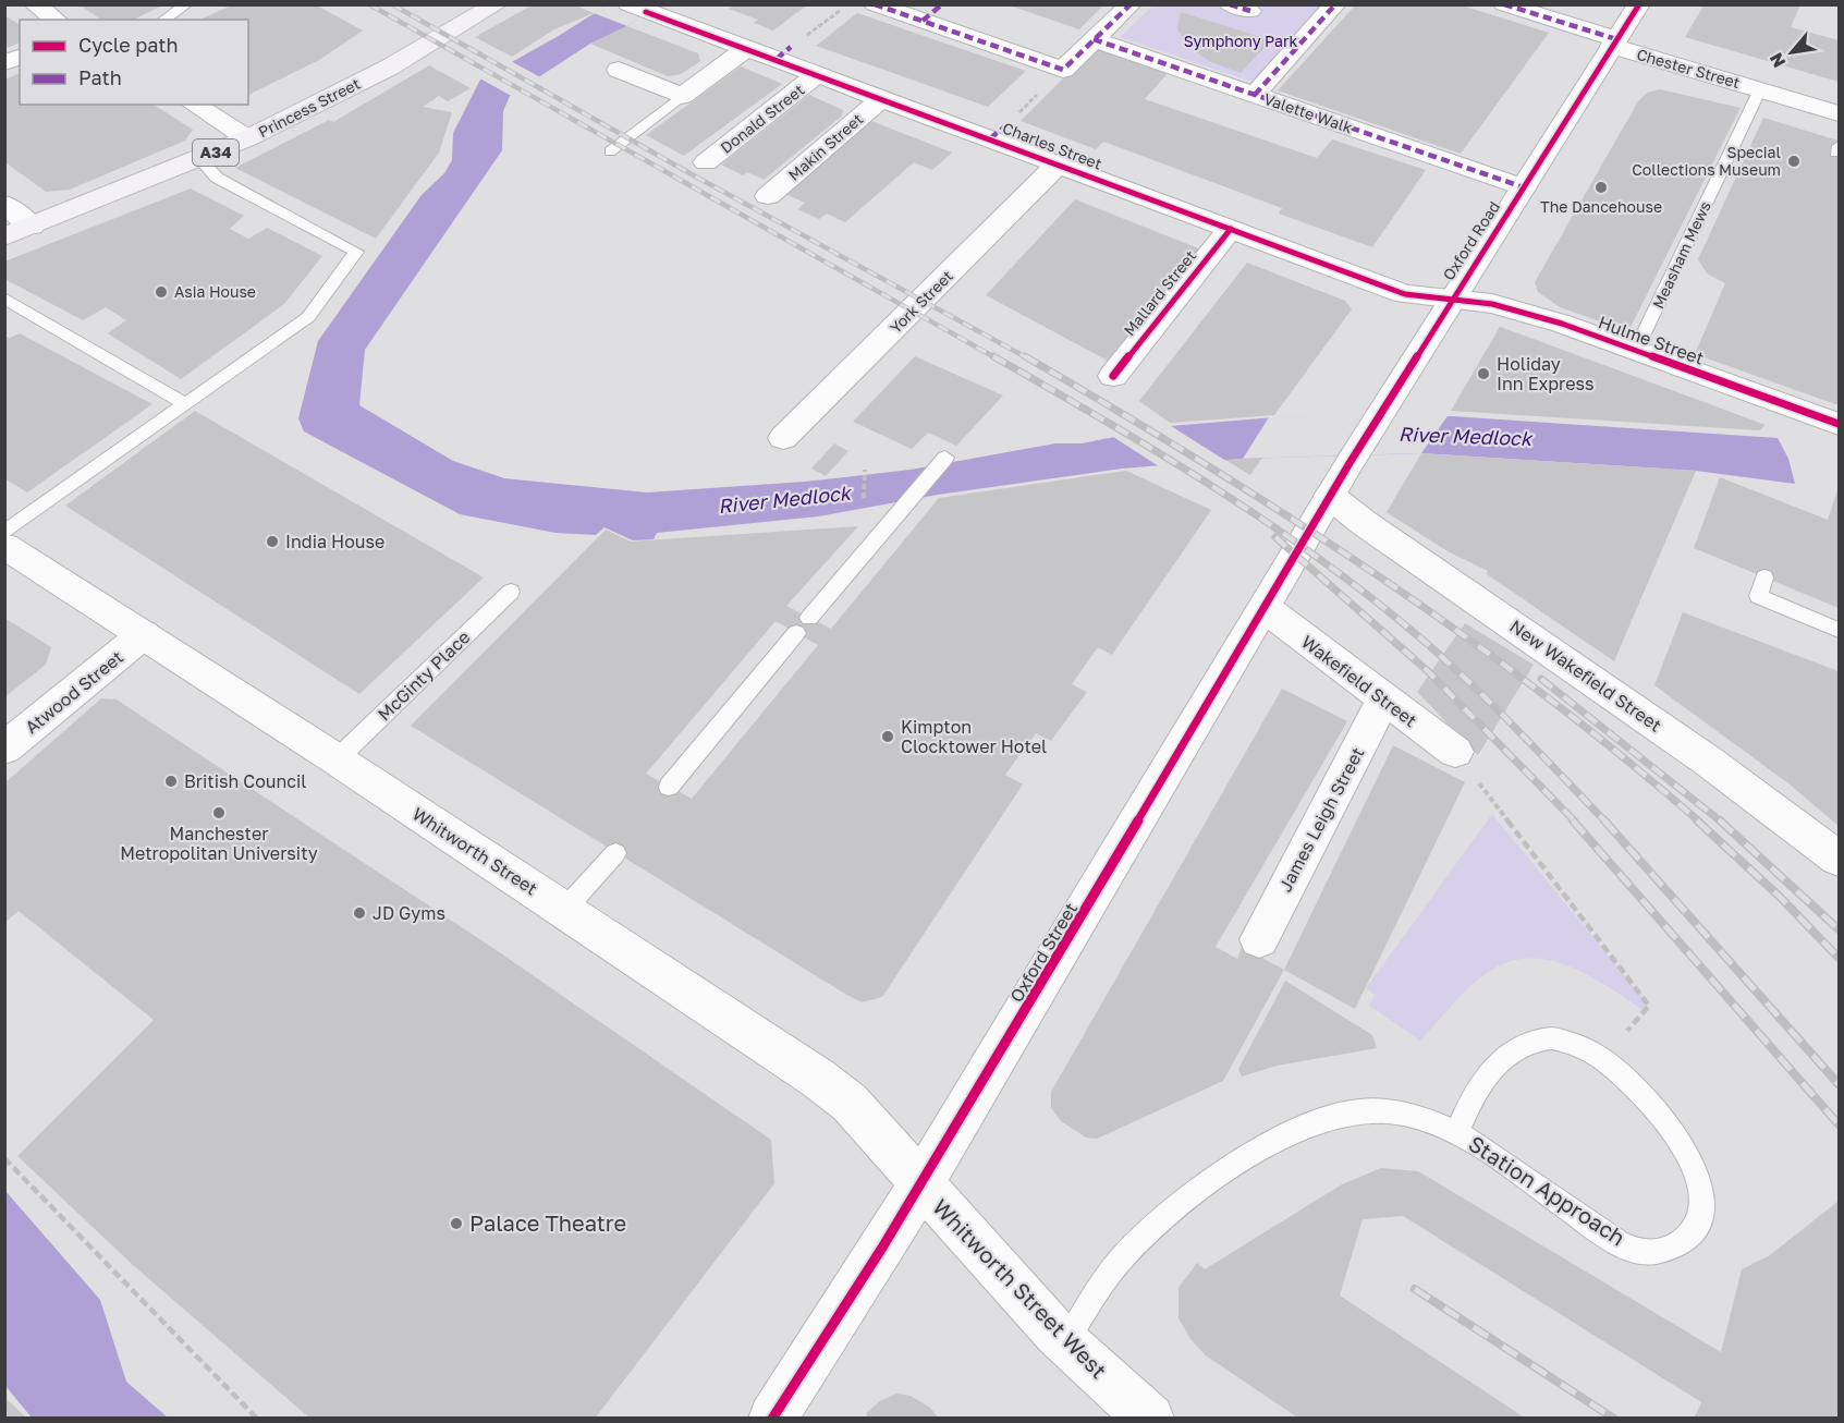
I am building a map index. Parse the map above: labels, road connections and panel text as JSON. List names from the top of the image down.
{
  "streets": {
    "main road": ["Princess Street", "A34"],
    "street": [
      "Chester Street",
      "Valette Walk",
      "Donald Street",
      "Charles Street",
      "Makin Street",
      "Oxford Road",
      "Mallard Street",
      "York Street",
      "Hulme Street",
      "New Wakefield Street",
      "Wakefield Street",
      "Atwood Street",
      "James Leigh Street",
      "Whitworth Street",
      "Oxford Street",
      "Whitworth Street West"
    ],
    "lane": ["Measham Mews", "McGinty Place", "Station Approach"]
  },
  "crossings": [
    ["Chester Street", "Oxford Road"],
    ["Chester Street", "Measham Mews"],
    ["Valette Walk", "Oxford Road"],
    ["Donald Street", "Charles Street"],
    ["Charles Street", "Makin Street"],
    ["Charles Street", "Oxford Road"],
    ["Charles Street", "Mallard Street"],
    ["Charles Street", "York Street"],
    ["Charles Street", "Hulme Street"],
    ["Oxford Road", "Hulme Street"],
    ["Oxford Road", "New Wakefield Street"],
    ["Oxford Road", "Oxford Street"],
    ["Measham Mews", "Hulme Street"],
    ["McGinty Place", "Whitworth Street"],
    ["New Wakefield Street", "Oxford Street"],
    ["Wakefield Street", "James Leigh Street"],
    ["Wakefield Street", "Oxford Street"],
    ["Atwood Street", "Whitworth Street"],
    ["Whitworth Street", "Oxford Street"],
    ["Whitworth Street", "Whitworth Street West"],
    ["Oxford Street", "Whitworth Street West"],
    ["Station Approach", "Whitworth Street West"]
  ],
  "water": ["River Medlock"],
  "parks": ["Symphony Park"],
  "places": [
    "Special Collections Museum",
    "The Dancehouse",
    "Asia House",
    "Holiday Inn Express",
    "India House",
    "Kimpton Clocktower Hotel",
    "British Council",
    "Manchester Metropolitan University",
    "JD Gyms",
    "Palace Theatre"
  ],
  "legend": ["Cycle path", "Path"],
  "north": "bottom left"
}
